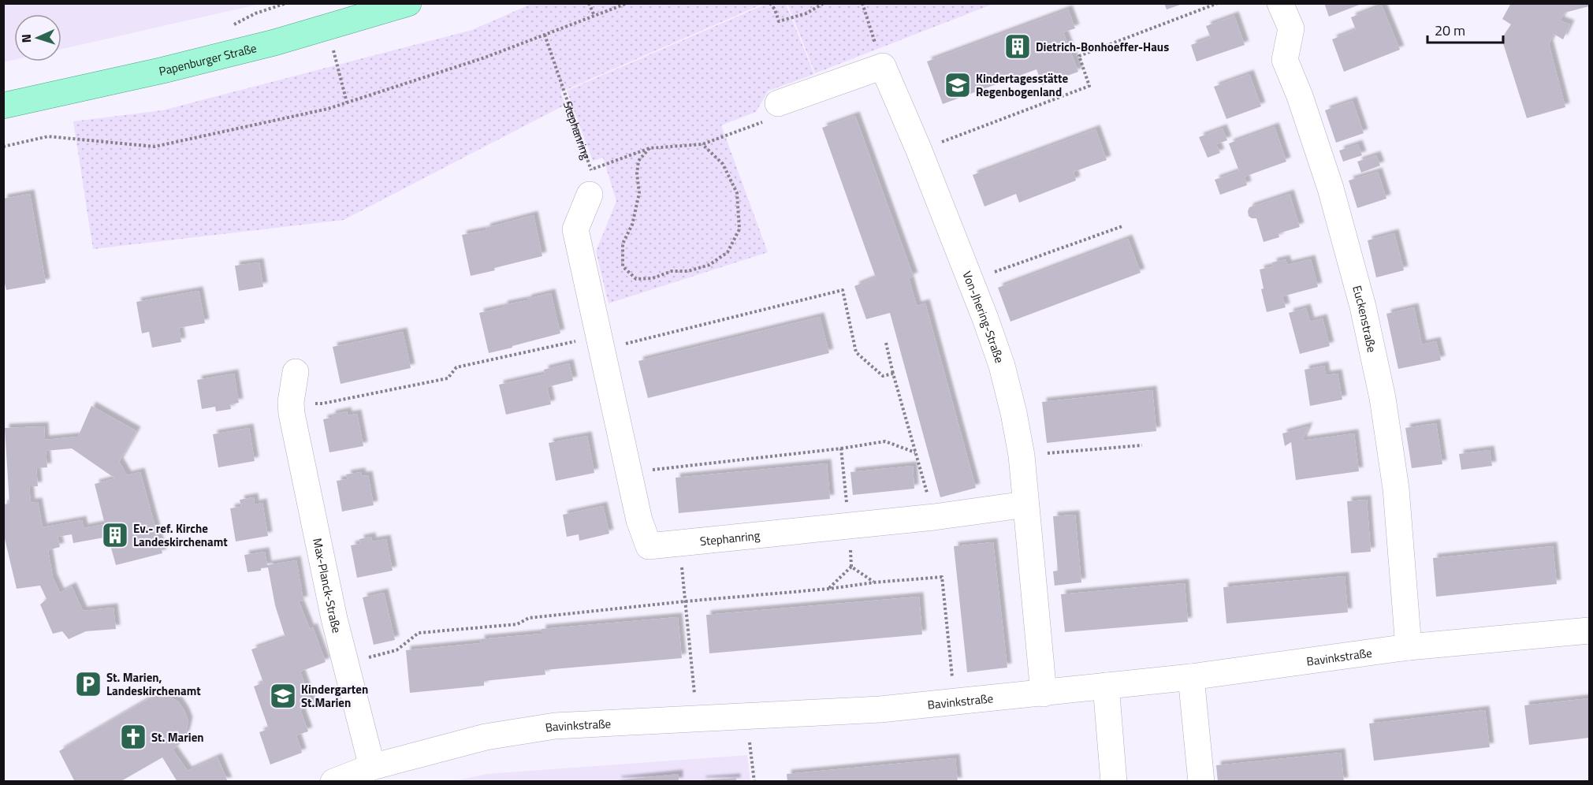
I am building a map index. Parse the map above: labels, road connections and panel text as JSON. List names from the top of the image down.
{
  "streets": {
    "main road": ["Papenburger Straße"],
    "street": [
      "Stephanring",
      "Von-Jhering-Straße",
      "Euckenstraße",
      "Max-Planck-Straße",
      "Bavinkstraße"
    ]
  },
  "crossings": [
    ["Stephanring", "Von-Jhering-Straße"],
    ["Von-Jhering-Straße", "Bavinkstraße"],
    ["Euckenstraße", "Bavinkstraße"],
    ["Max-Planck-Straße", "Bavinkstraße"]
  ],
  "places": {
    "building": ["Dietrich-Bonhoeffer-Haus", "Ev.- ref. Kirche Landeskirchenamt"],
    "school or university": ["Kindertagesstätte Regenbogenland", "Kindergarten St.Marien"],
    "parking": ["St. Marien, Landeskirchenamt"],
    "church": ["St. Marien"]
  },
  "scale_bar": "20 m",
  "north": "left"
}
